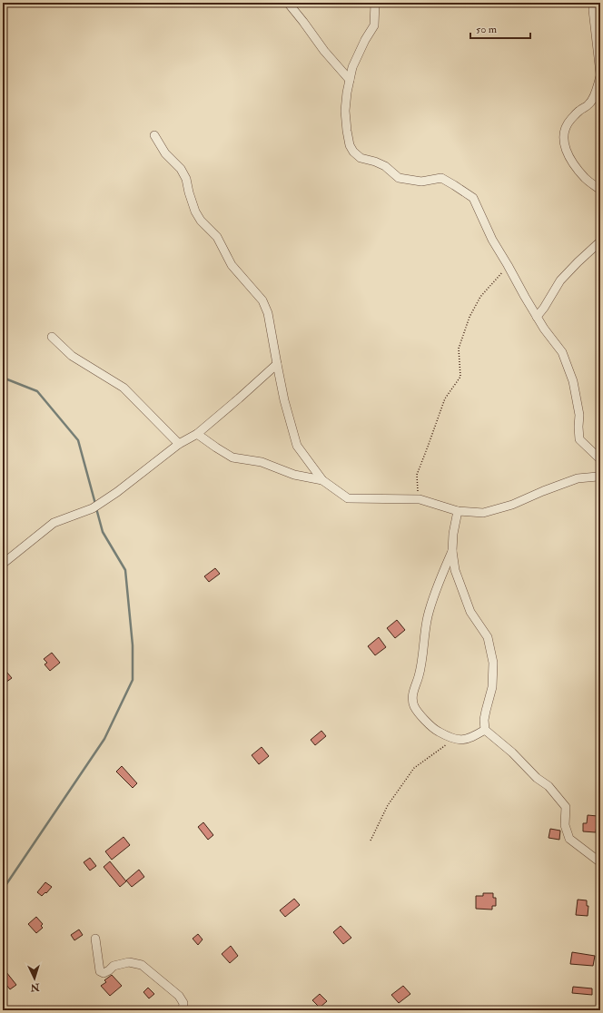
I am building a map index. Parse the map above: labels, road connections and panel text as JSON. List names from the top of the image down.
{
  "scale_bar": "50 m",
  "north": "bottom"
}
